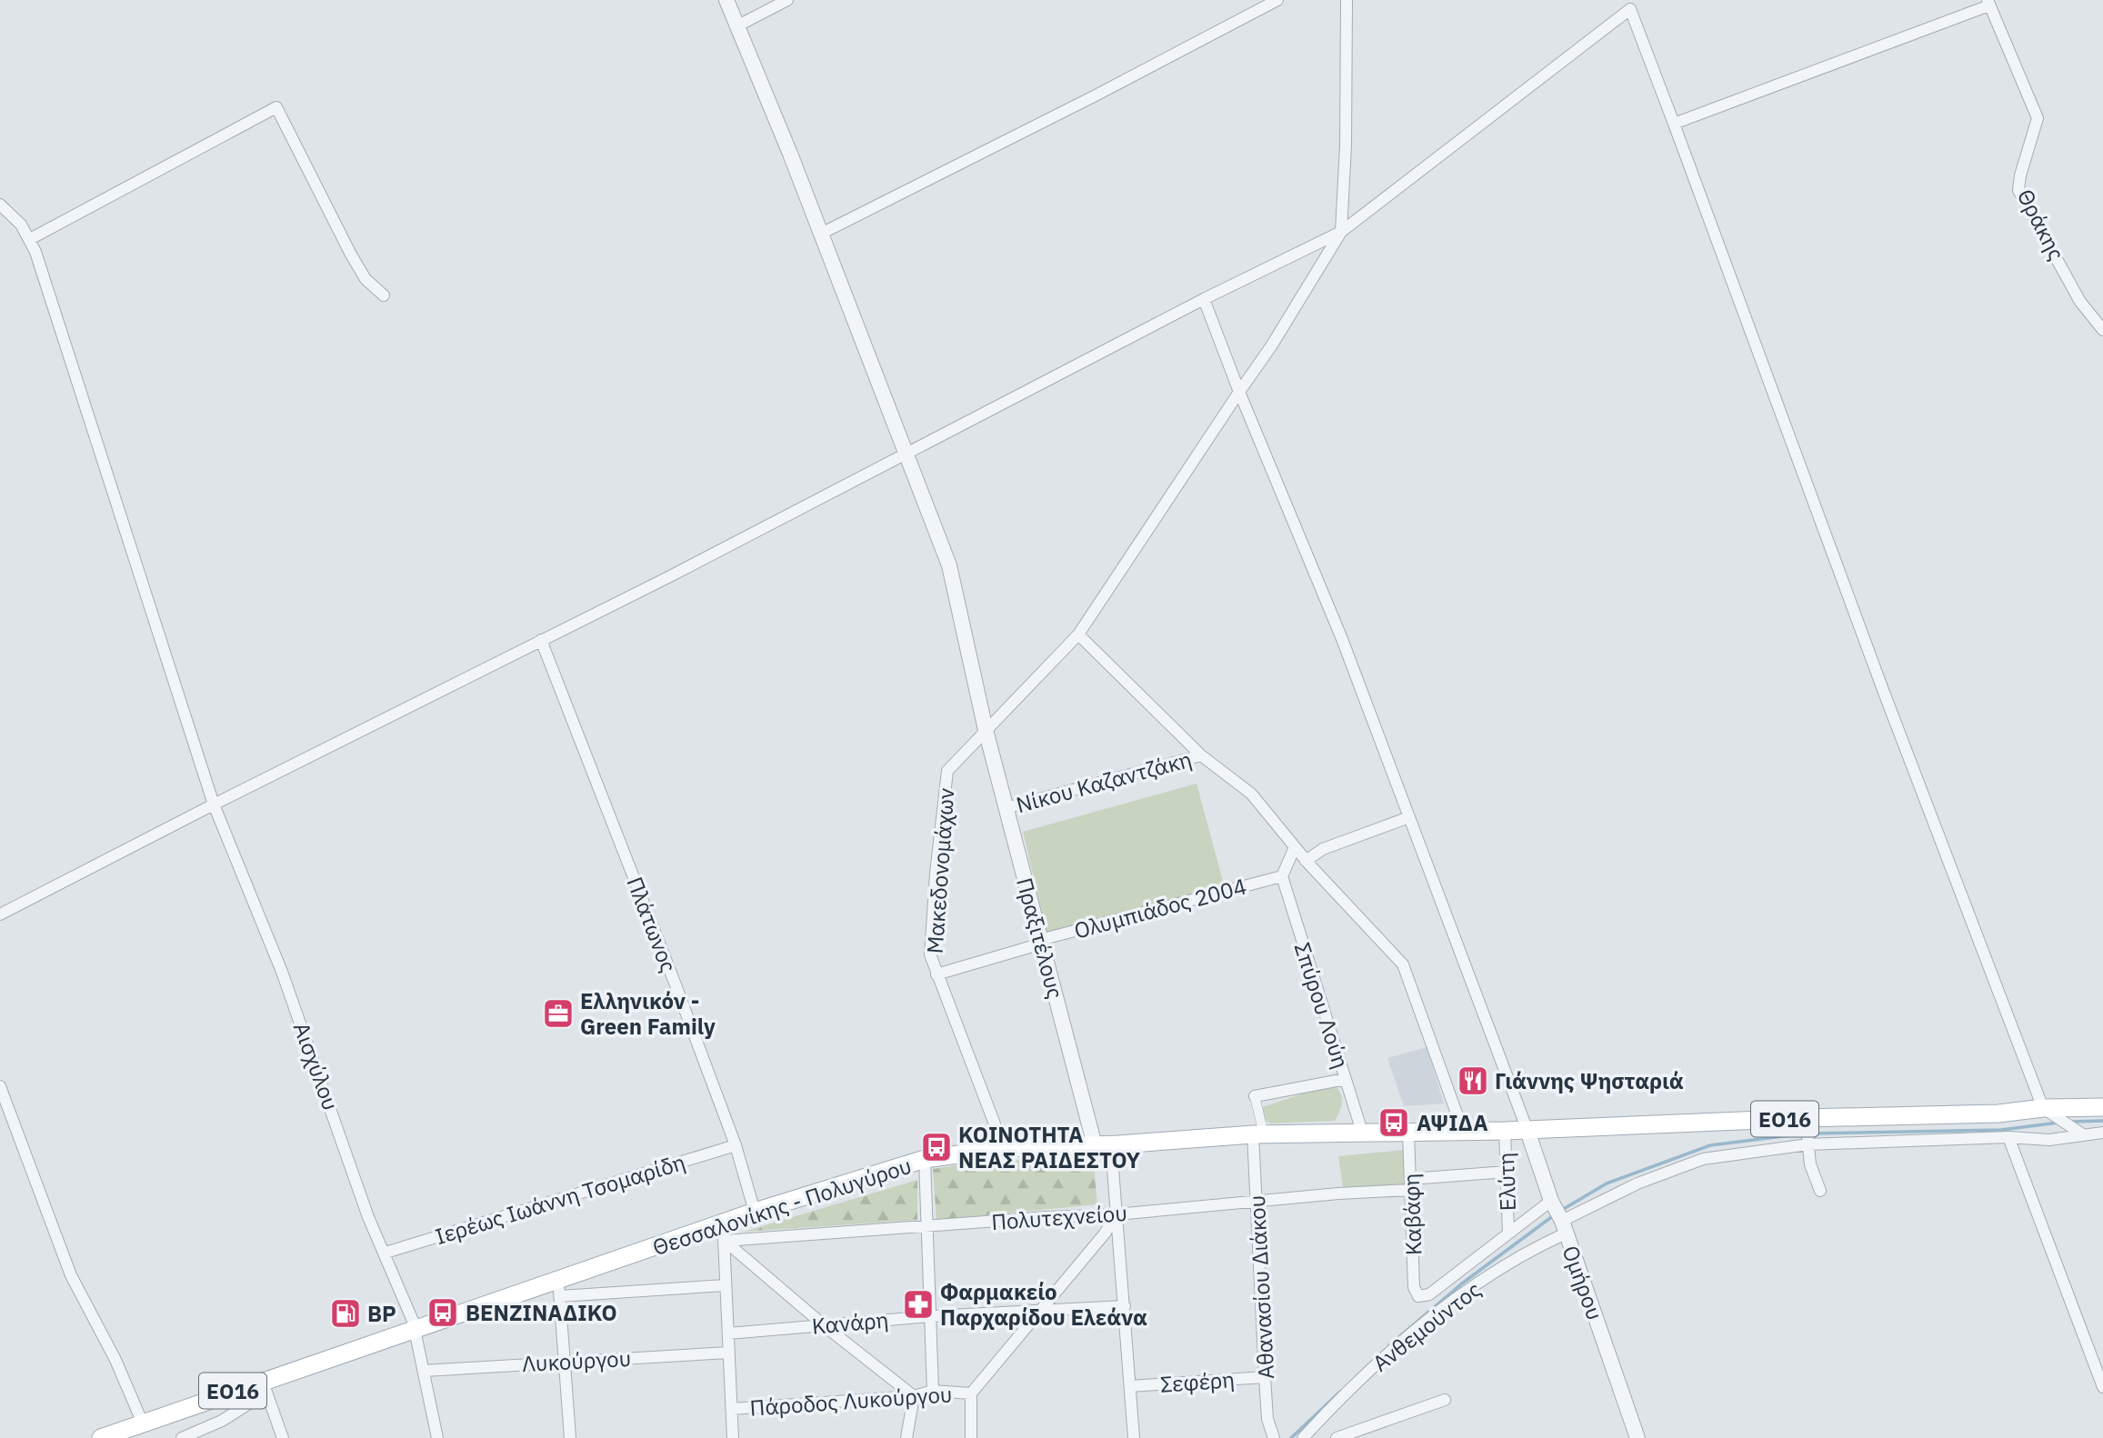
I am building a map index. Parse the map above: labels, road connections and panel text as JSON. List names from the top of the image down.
{
  "streets": {
    "main road": ["ΕΟ16", "Θεσσαλονίκης - Πολυγύρου"],
    "street": [
      "Θράκης",
      "Νίκου Καζαντζάκη",
      "Μακεδονομάχων",
      "Ολυμπιάδος 2004",
      "Πλάτωνος",
      "Πραξιτέλους",
      "Σπύρου Λούη",
      "Αισχύλου",
      "Ελύτη",
      "Ιερέως Ιωάννη Τσομαρίδη",
      "Καβάφη",
      "Πολυτεχνείου",
      "Ομήρου",
      "Αθανασίου Διάκου",
      "Κανάρη",
      "Ανθεμούντος",
      "Λυκούργου",
      "Σεφέρη",
      "Πάροδος Λυκούργου"
    ]
  },
  "crossings": [
    ["Νίκου Καζαντζάκη", "Πραξιτέλους"],
    ["Μακεδονομάχων", "Ολυμπιάδος 2004"],
    ["Μακεδονομάχων", "Πραξιτέλους"],
    ["Μακεδονομάχων", "Θεσσαλονίκης - Πολυγύρου"],
    ["Ολυμπιάδος 2004", "Πραξιτέλους"],
    ["Ολυμπιάδος 2004", "Σπύρου Λούη"],
    ["Πλάτωνος", "Ιερέως Ιωάννη Τσομαρίδη"],
    ["Πλάτωνος", "Θεσσαλονίκης - Πολυγύρου"],
    ["Πραξιτέλους", "Θεσσαλονίκης - Πολυγύρου"],
    ["Σπύρου Λούη", "Θεσσαλονίκης - Πολυγύρου"],
    ["Αισχύλου", "Ιερέως Ιωάννη Τσομαρίδη"],
    ["Αισχύλου", "Θεσσαλονίκης - Πολυγύρου"],
    ["Αισχύλου", "Λυκούργου"],
    ["Ελύτη", "Θεσσαλονίκης - Πολυγύρου"],
    ["Ελύτη", "Πολυτεχνείου"],
    ["Ελύτη", "Ανθεμούντος"],
    ["Θεσσαλονίκης - Πολυγύρου", "Καβάφη"],
    ["Θεσσαλονίκης - Πολυγύρου", "Πολυτεχνείου"],
    ["Θεσσαλονίκης - Πολυγύρου", "Ομήρου"],
    ["Θεσσαλονίκης - Πολυγύρου", "Αθανασίου Διάκου"],
    ["Καβάφη", "Πολυτεχνείου"],
    ["Καβάφη", "Ανθεμούντος"],
    ["Πολυτεχνείου", "Αθανασίου Διάκου"],
    ["Ομήρου", "Ανθεμούντος"],
    ["Αθανασίου Διάκου", "Σεφέρη"]
  ],
  "places": {
    "office": ["Ελληνικόν - Green Family"],
    "restaurant": ["Γιάννης Ψησταριά"],
    "bus stop": ["ΑΨΙΔΑ", "ΚΟΙΝΟΤΗΤΑ ΝΕΑΣ ΡΑΙΔΕΣΤΟΥ", "ΒΕΝΖΙΝΑΔΙΚΟ"],
    "pharmacy": ["Φαρμακείο Παρχαρίδου Ελεάνα"],
    "fuel station": ["BP"]
  }
}
